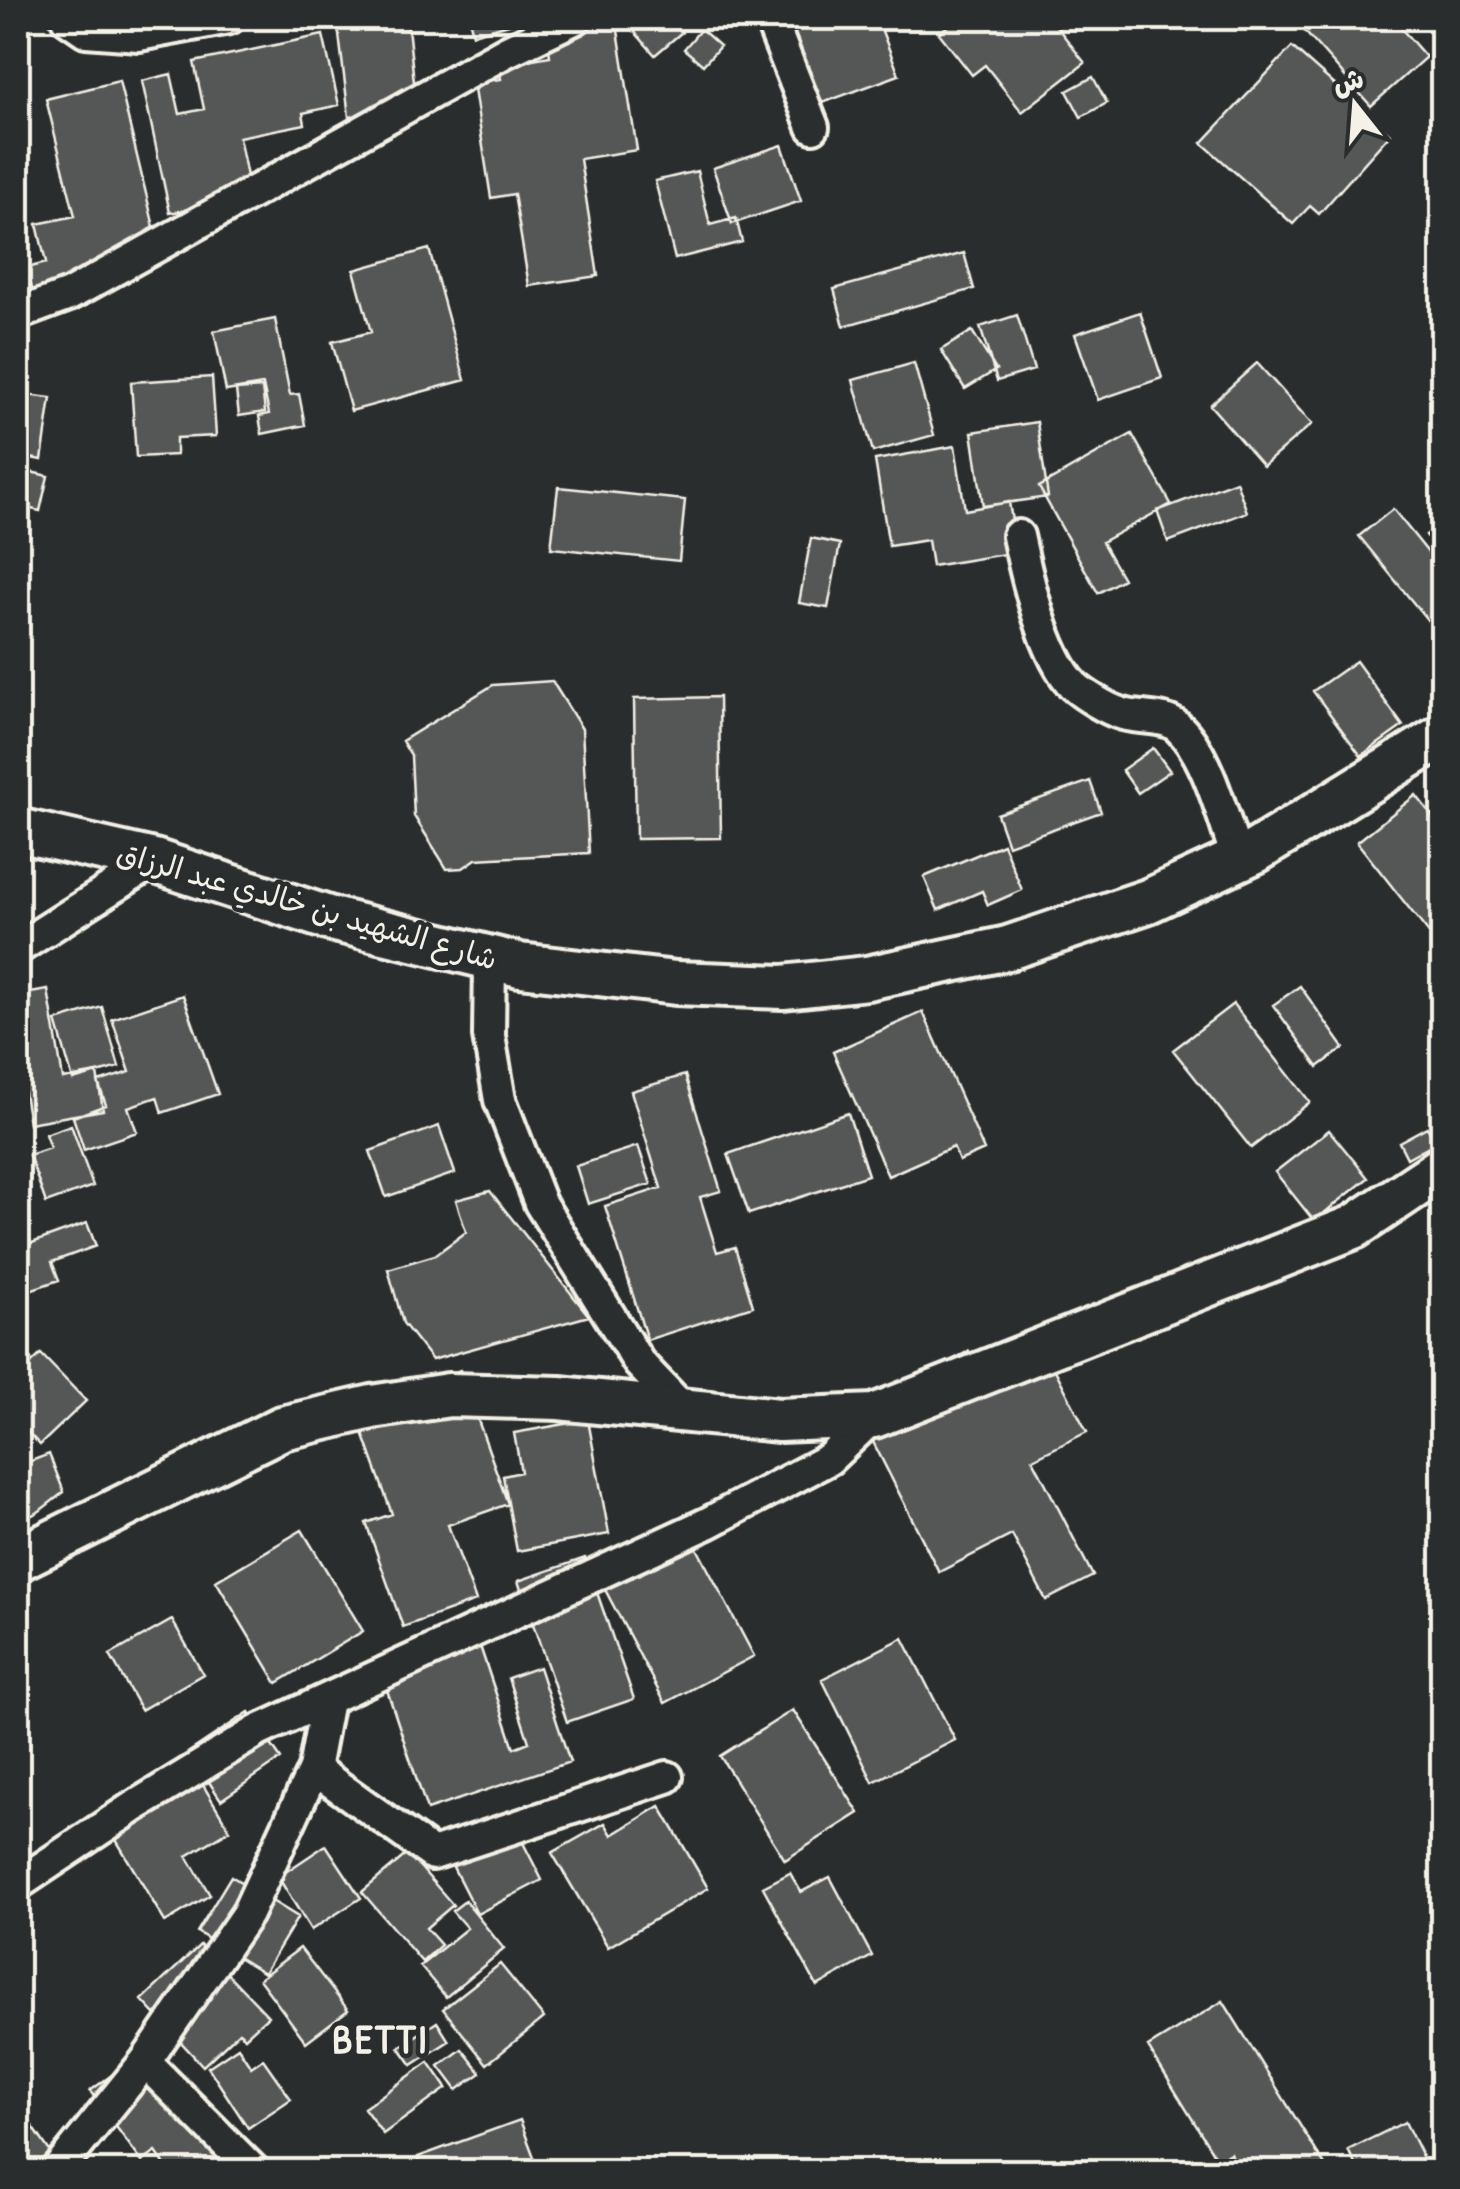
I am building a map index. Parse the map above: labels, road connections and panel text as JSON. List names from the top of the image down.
{
  "streets": {
    "main road": ["شارع الشهيد بن خالدي عبد الرزاق"]
  },
  "districts": ["BETTI"],
  "north": "top"
}
